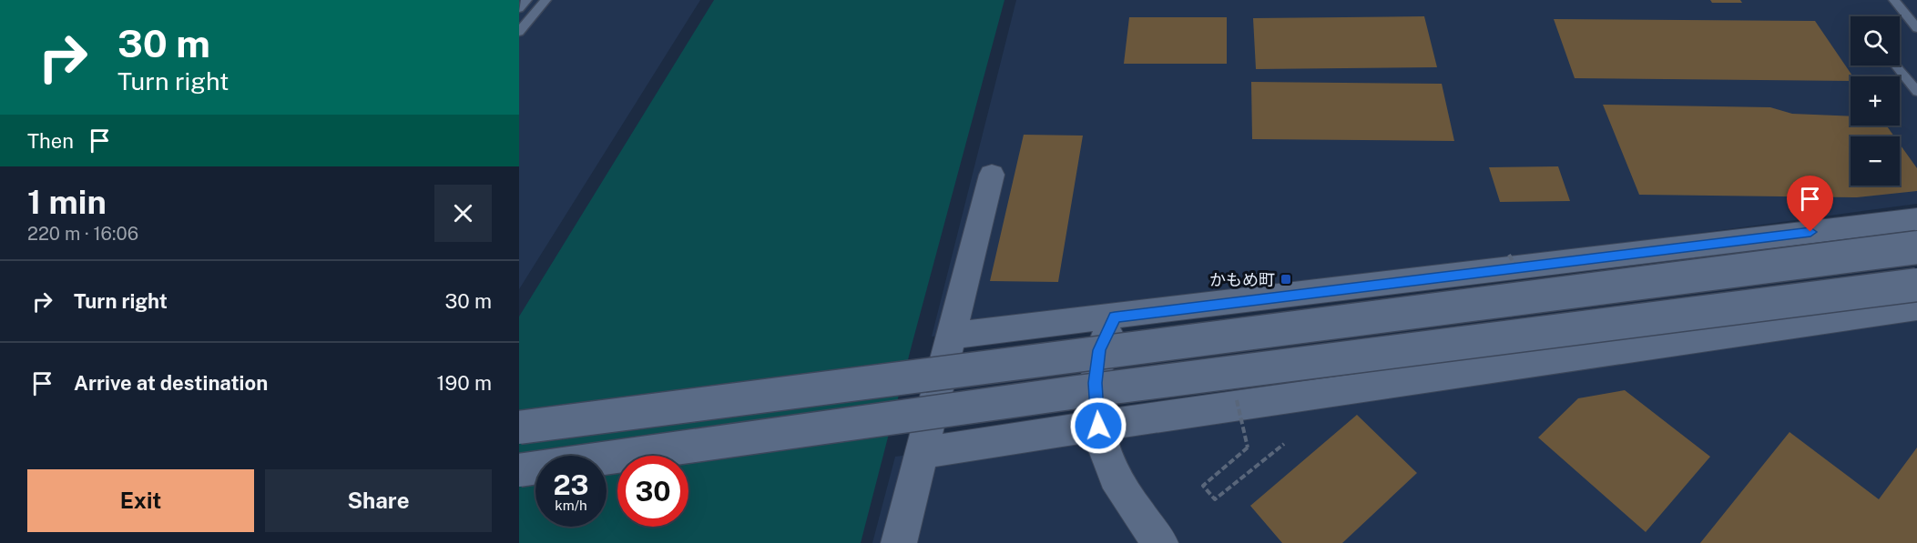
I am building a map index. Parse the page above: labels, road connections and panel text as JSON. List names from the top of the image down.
{
  "places": {
    "transit": ["かもめ町"]
  },
  "page": {
    "turn": ["30 m", "Turn right"],
    "map_buttons": ["+", "−"],
    "then": "Then",
    "heading": ["1 min", "220 m · 16:06"],
    "list": [
      {
        "name": "Turn right",
        "value": "30 m"
      },
      {
        "name": "Arrive at destination",
        "value": "190 m"
      }
    ],
    "speed": "23 km/h",
    "limit": "30",
    "buttons": ["Exit", "Share"]
  }
}
